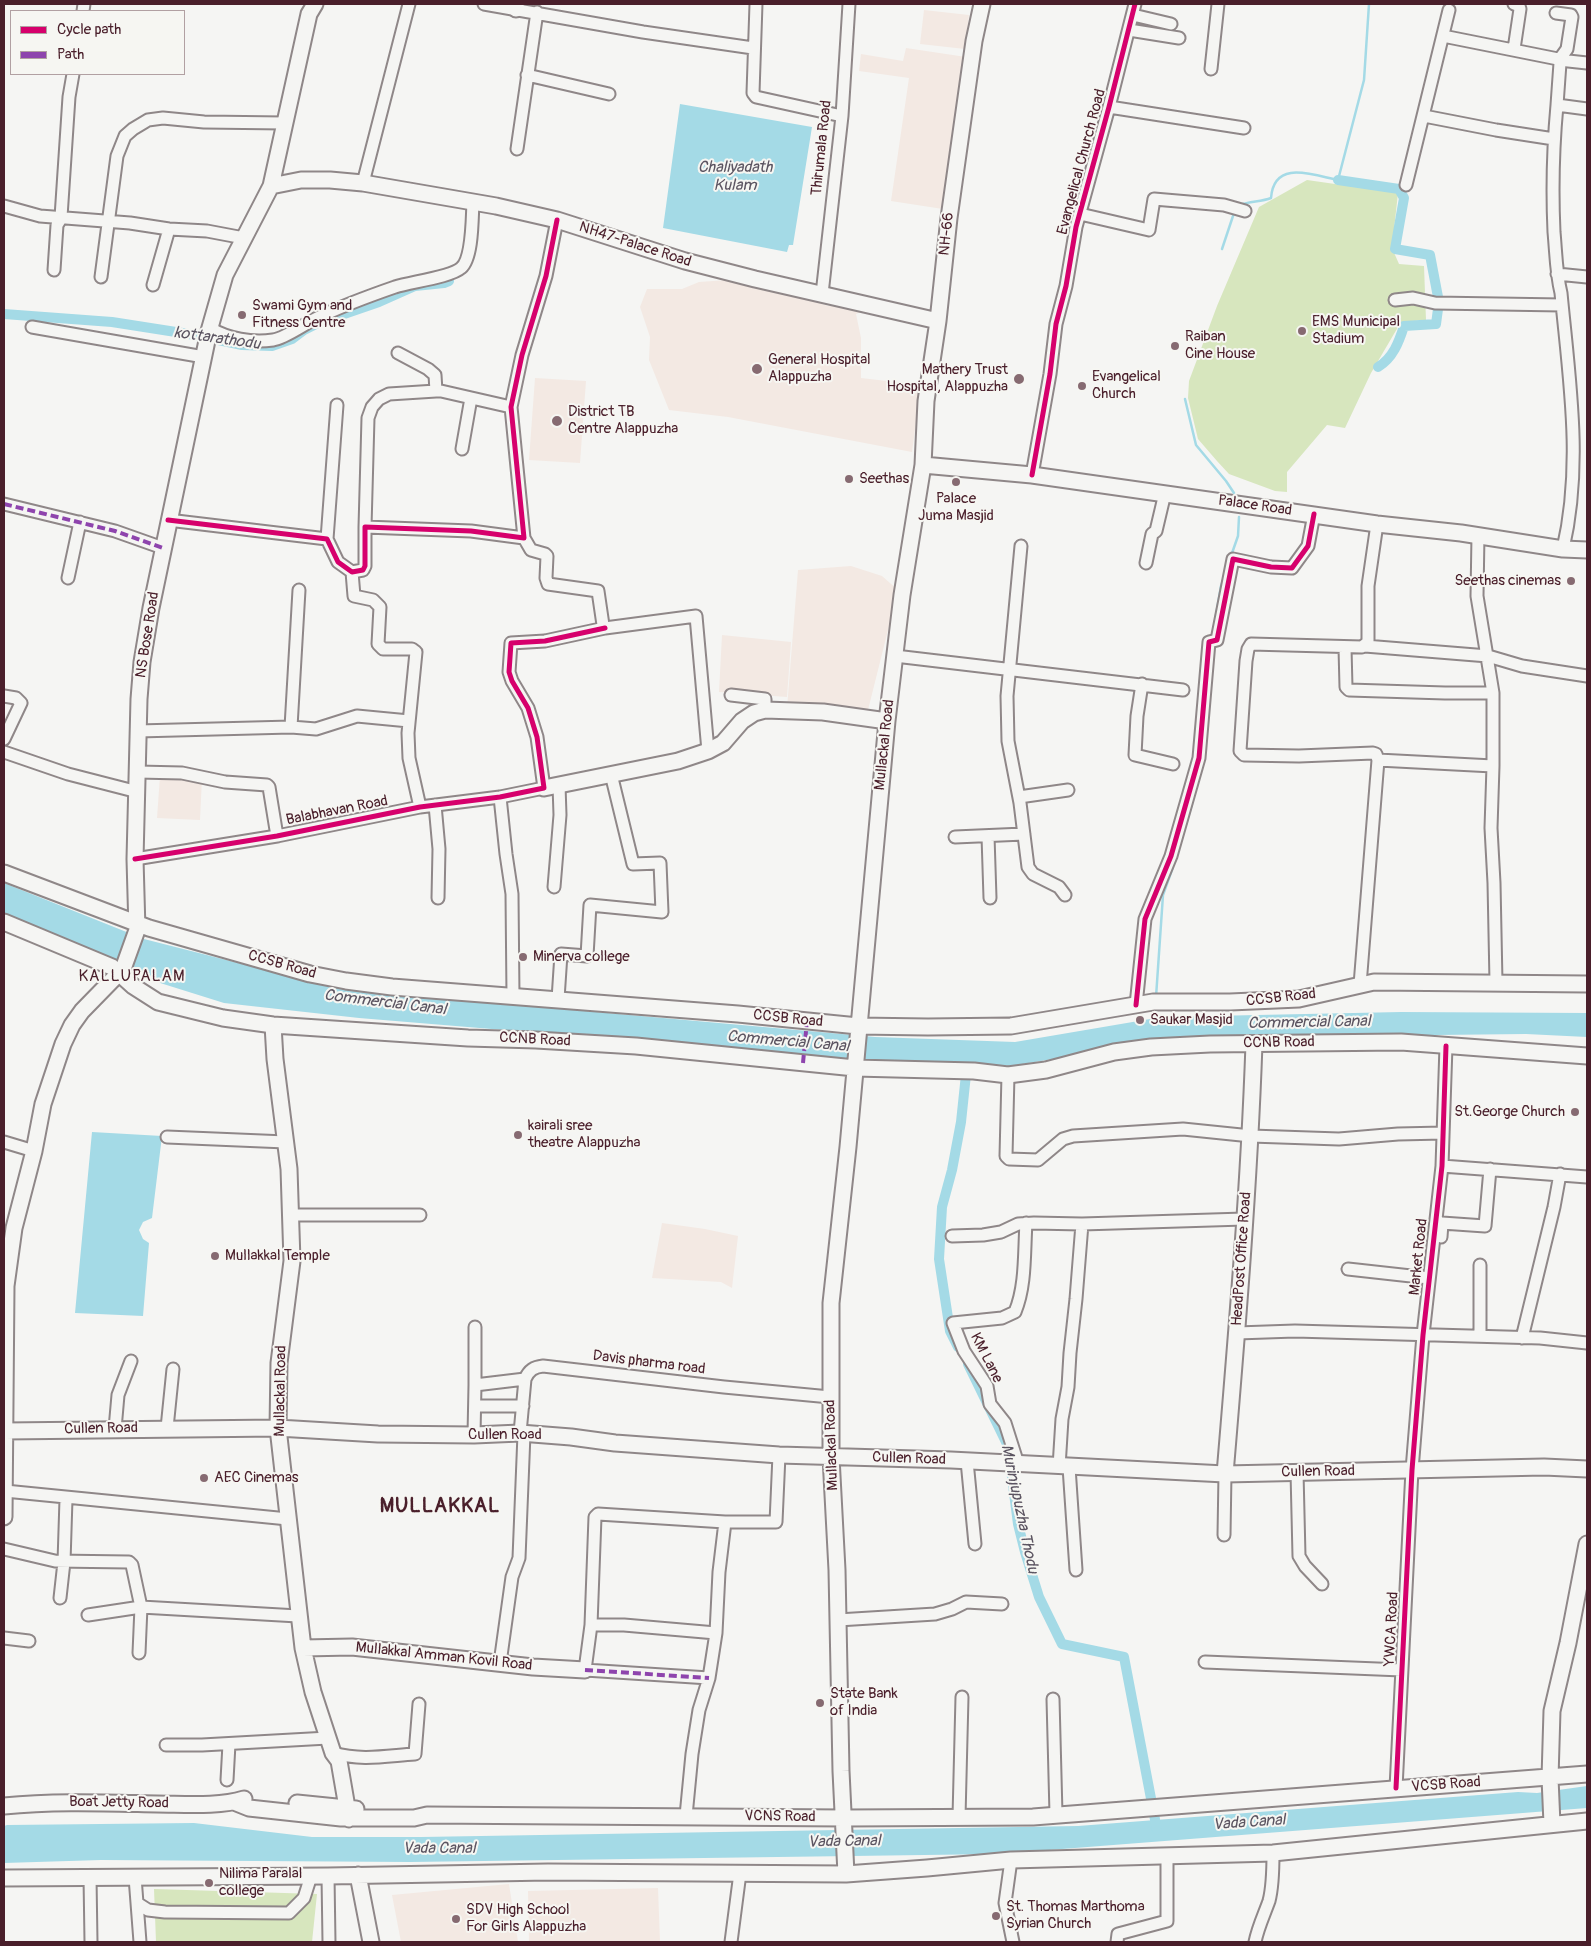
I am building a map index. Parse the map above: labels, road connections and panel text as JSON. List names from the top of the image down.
{
  "streets": {
    "main road": [
      "NH-66",
      "NH47-Palace Road",
      "Palace Road",
      "NS Bose Road",
      "Mullackal Road",
      "Balabhavan Road",
      "CCSB Road",
      "CCNB Road",
      "HeadPost Office Road",
      "Cullen Road",
      "Mullakkal Amman Kovil Road",
      "VCSB Road",
      "Boat Jetty Road",
      "VCNS Road"
    ],
    "street": [
      "Thirumala Road",
      "Evangelical Church Road",
      "Market Road",
      "KM Lane",
      "Davis pharma road",
      "YWCA Road"
    ]
  },
  "crossings": [
    ["Thirumala Road", "NH47-Palace Road"],
    ["Evangelical Church Road", "Palace Road"],
    ["NH-66", "NH47-Palace Road"],
    ["NH-66", "Palace Road"],
    ["NH-66", "Mullackal Road"],
    ["NH47-Palace Road", "NS Bose Road"],
    ["Palace Road", "Mullackal Road"],
    ["NS Bose Road", "Balabhavan Road"],
    ["NS Bose Road", "CCSB Road"],
    ["Mullackal Road", "Balabhavan Road"],
    ["Mullackal Road", "CCSB Road"],
    ["Mullackal Road", "CCNB Road"],
    ["Mullackal Road", "Davis pharma road"],
    ["Mullackal Road", "Cullen Road"],
    ["Mullackal Road", "Mullakkal Amman Kovil Road"],
    ["Mullackal Road", "Boat Jetty Road"],
    ["Mullackal Road", "VCNS Road"],
    ["CCNB Road", "Market Road"],
    ["CCNB Road", "HeadPost Office Road"],
    ["Market Road", "Cullen Road"],
    ["Market Road", "YWCA Road"],
    ["HeadPost Office Road", "Cullen Road"],
    ["KM Lane", "Cullen Road"],
    ["Cullen Road", "YWCA Road"],
    ["YWCA Road", "VCSB Road"],
    ["VCSB Road", "VCNS Road"],
    ["Boat Jetty Road", "VCNS Road"]
  ],
  "districts": ["KALLUPALAM", "MULLAKKAL"],
  "water": [
    "Chaliyadath Kulam",
    "kottarathodu",
    "Commercial Canal",
    "Murinjupuzha Thodu",
    "Vada Canal"
  ],
  "places": [
    "Swami Gym and Fitness Centre",
    "EMS Municipal Stadium",
    "Raiban Cine House",
    "General Hospital Alappuzha",
    "Mathery Trust Hospital, Alappuzha",
    "Evangelical Church",
    "District TB Centre Alappuzha",
    "Seethas",
    "Palace Juma Masjid",
    "Seethas cinemas",
    "Minerva college",
    "Saukar Masjid",
    "St.George Church",
    "kairali sree theatre Alappuzha",
    "Mullakkal Temple",
    "AEC Cinemas",
    "State Bank of India",
    "Nilima Paralal college",
    "St. Thomas Marthoma Syrian Church",
    "SDV High School For Girls Alappuzha"
  ],
  "legend": ["Cycle path", "Path"]
}
